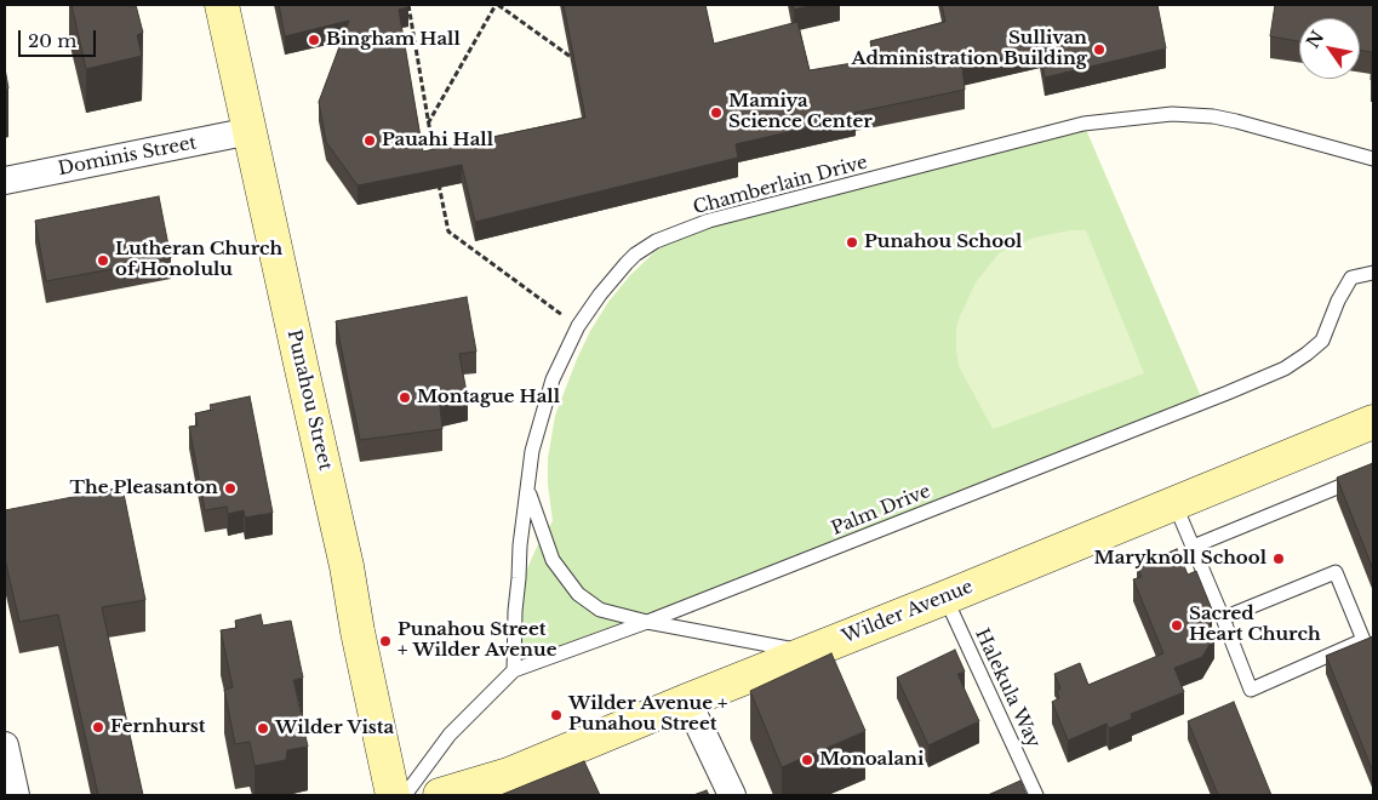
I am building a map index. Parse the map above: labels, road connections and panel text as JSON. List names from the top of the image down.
{
  "streets": {
    "street": ["Dominis Street", "Punahou Street", "Wilder Avenue"],
    "lane": ["Chamberlain Drive", "Palm Drive", "Halekula Way"]
  },
  "crossings": [
    ["Dominis Street", "Punahou Street"],
    ["Chamberlain Drive", "Palm Drive"],
    ["Wilder Avenue", "Halekula Way"]
  ],
  "places": [
    "Bingham Hall",
    "Sullivan Administration Building",
    "Mamiya Science Center",
    "Pauahi Hall",
    "Punahou School",
    "Lutheran Church of Honolulu",
    "Montague Hall",
    "The Pleasanton",
    "Maryknoll School",
    "Sacred Heart Church",
    "Punahou Street + Wilder Avenue",
    "Wilder Avenue + Punahou Street",
    "Fernhurst",
    "Wilder Vista",
    "Monoalani"
  ],
  "scale_bar": "20 m",
  "north": "top left"
}
